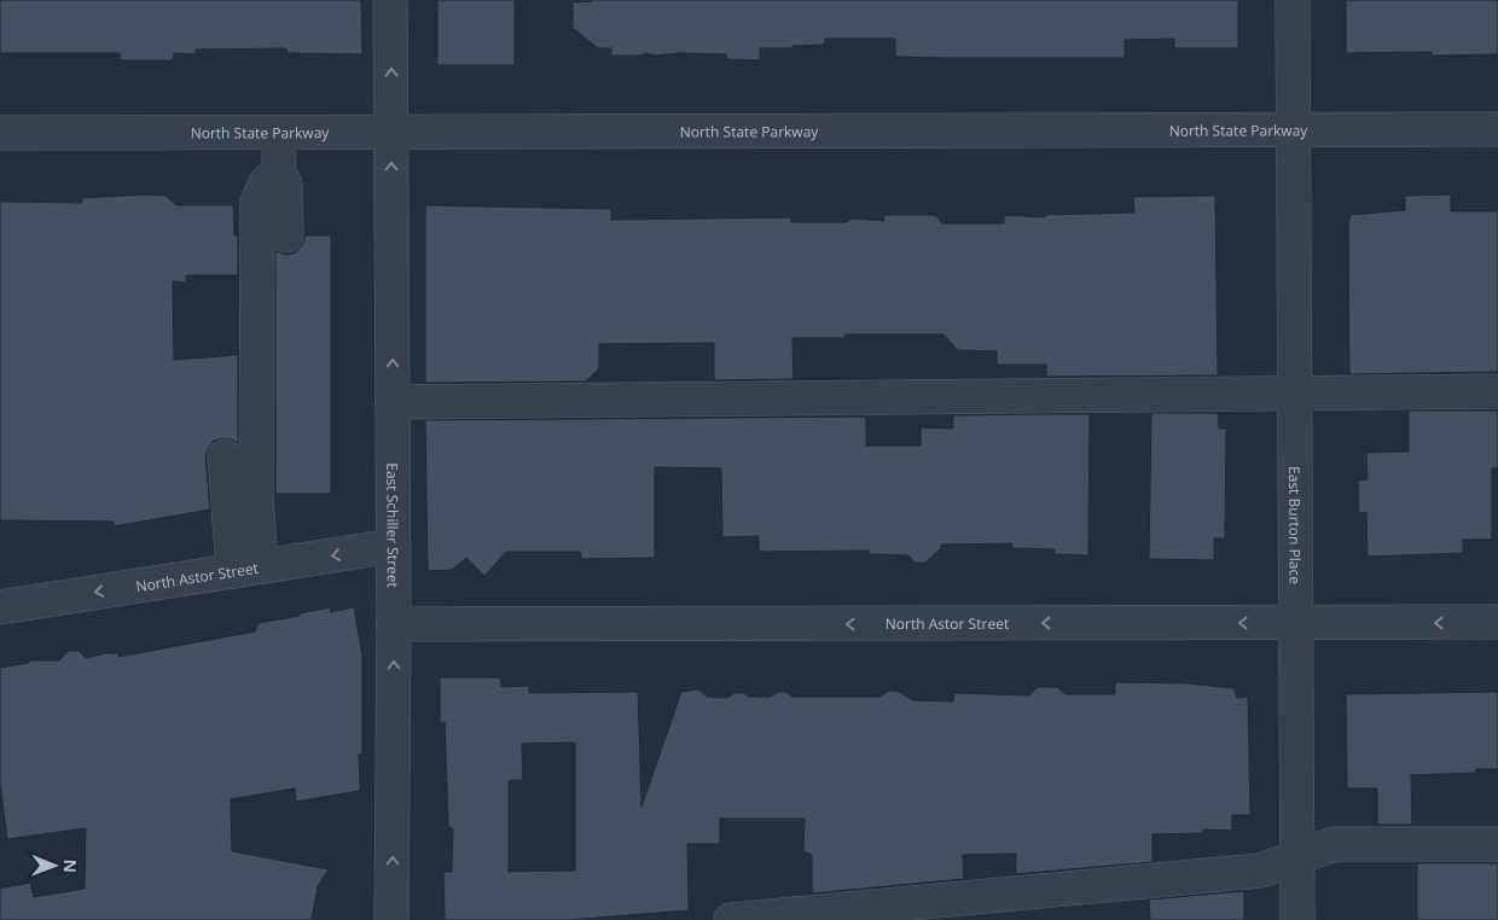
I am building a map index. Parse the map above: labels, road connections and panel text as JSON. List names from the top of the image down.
{
  "streets": {
    "street": [
      "North State Parkway",
      "East Burton Place",
      "East Schiller Street",
      "North Astor Street"
    ]
  },
  "crossings": [
    ["North State Parkway", "East Burton Place"],
    ["North State Parkway", "East Schiller Street"],
    ["East Burton Place", "North Astor Street"],
    ["East Schiller Street", "North Astor Street"]
  ],
  "north": "right"
}
